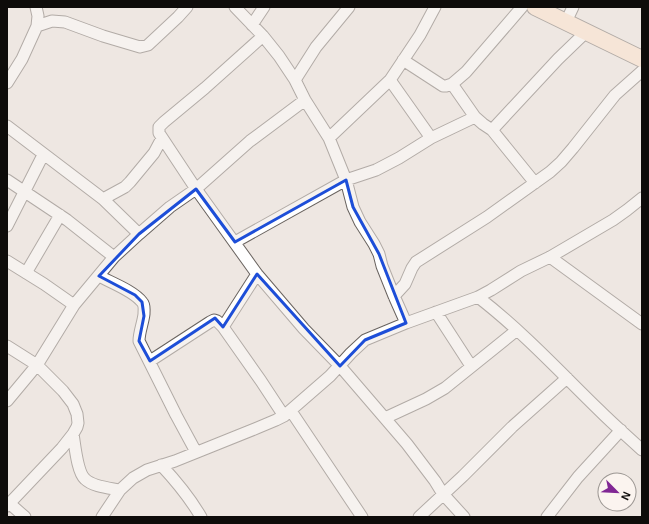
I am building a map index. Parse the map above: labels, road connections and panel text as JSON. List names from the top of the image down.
{
  "north": "bottom right"
}
